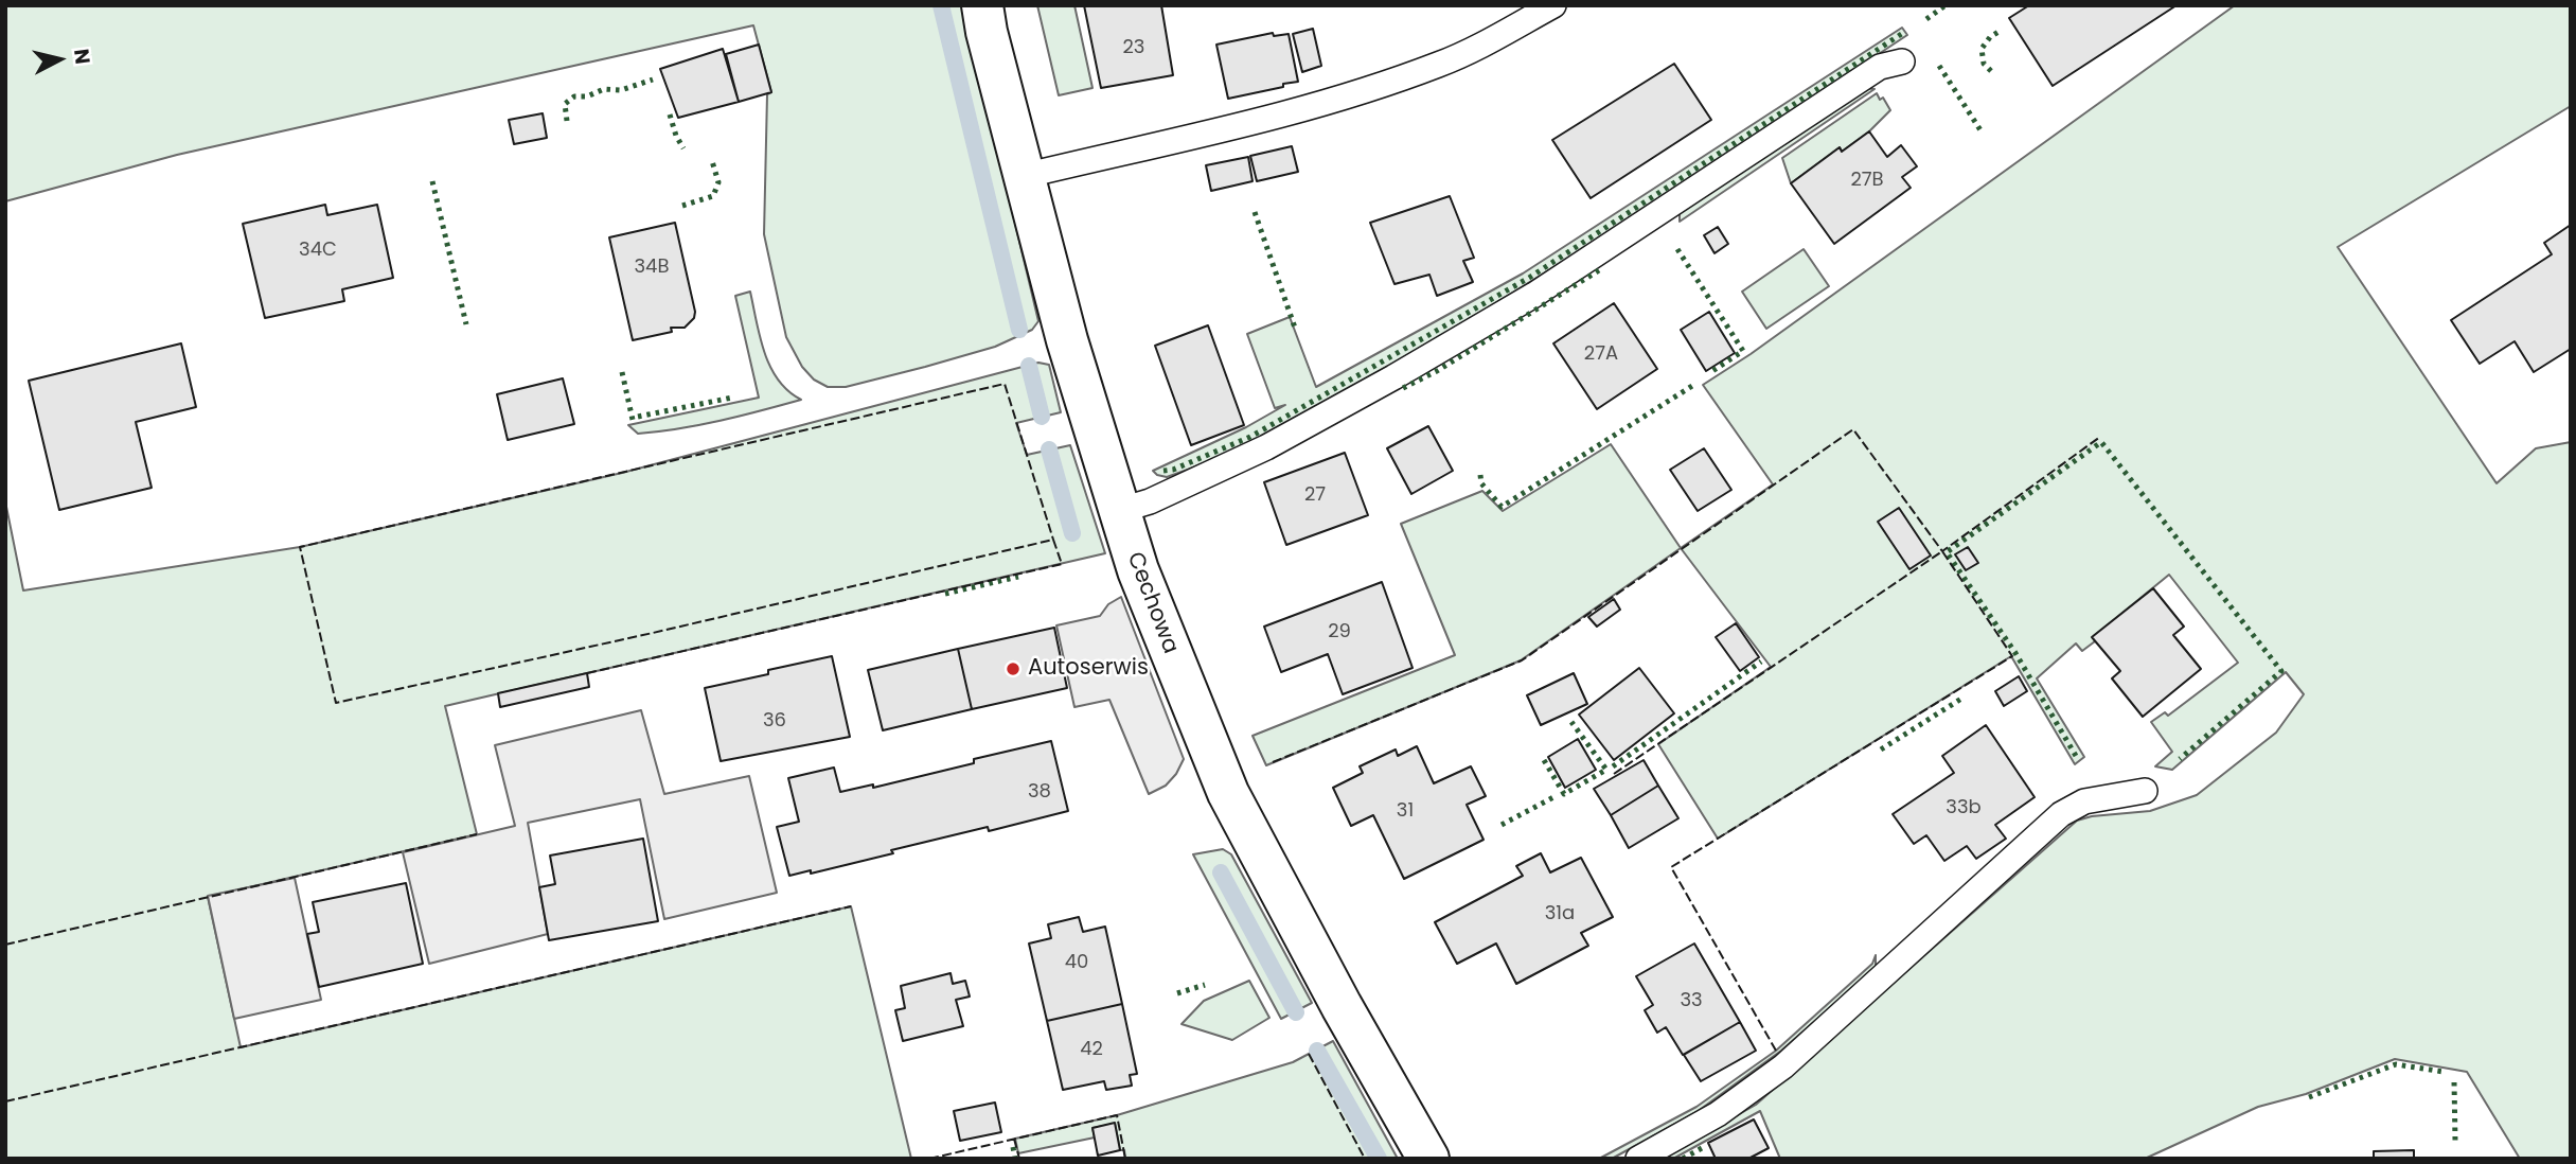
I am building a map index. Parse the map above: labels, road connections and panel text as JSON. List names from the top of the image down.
{
  "streets": {
    "street": ["Cechowa"]
  },
  "places": ["Autoserwis"],
  "house_numbers": [
    "23",
    "27B",
    "34C",
    "34B",
    "27A",
    "27",
    "29",
    "36",
    "38",
    "33b",
    "31",
    "31a",
    "40",
    "33",
    "42"
  ],
  "north": "right"
}
